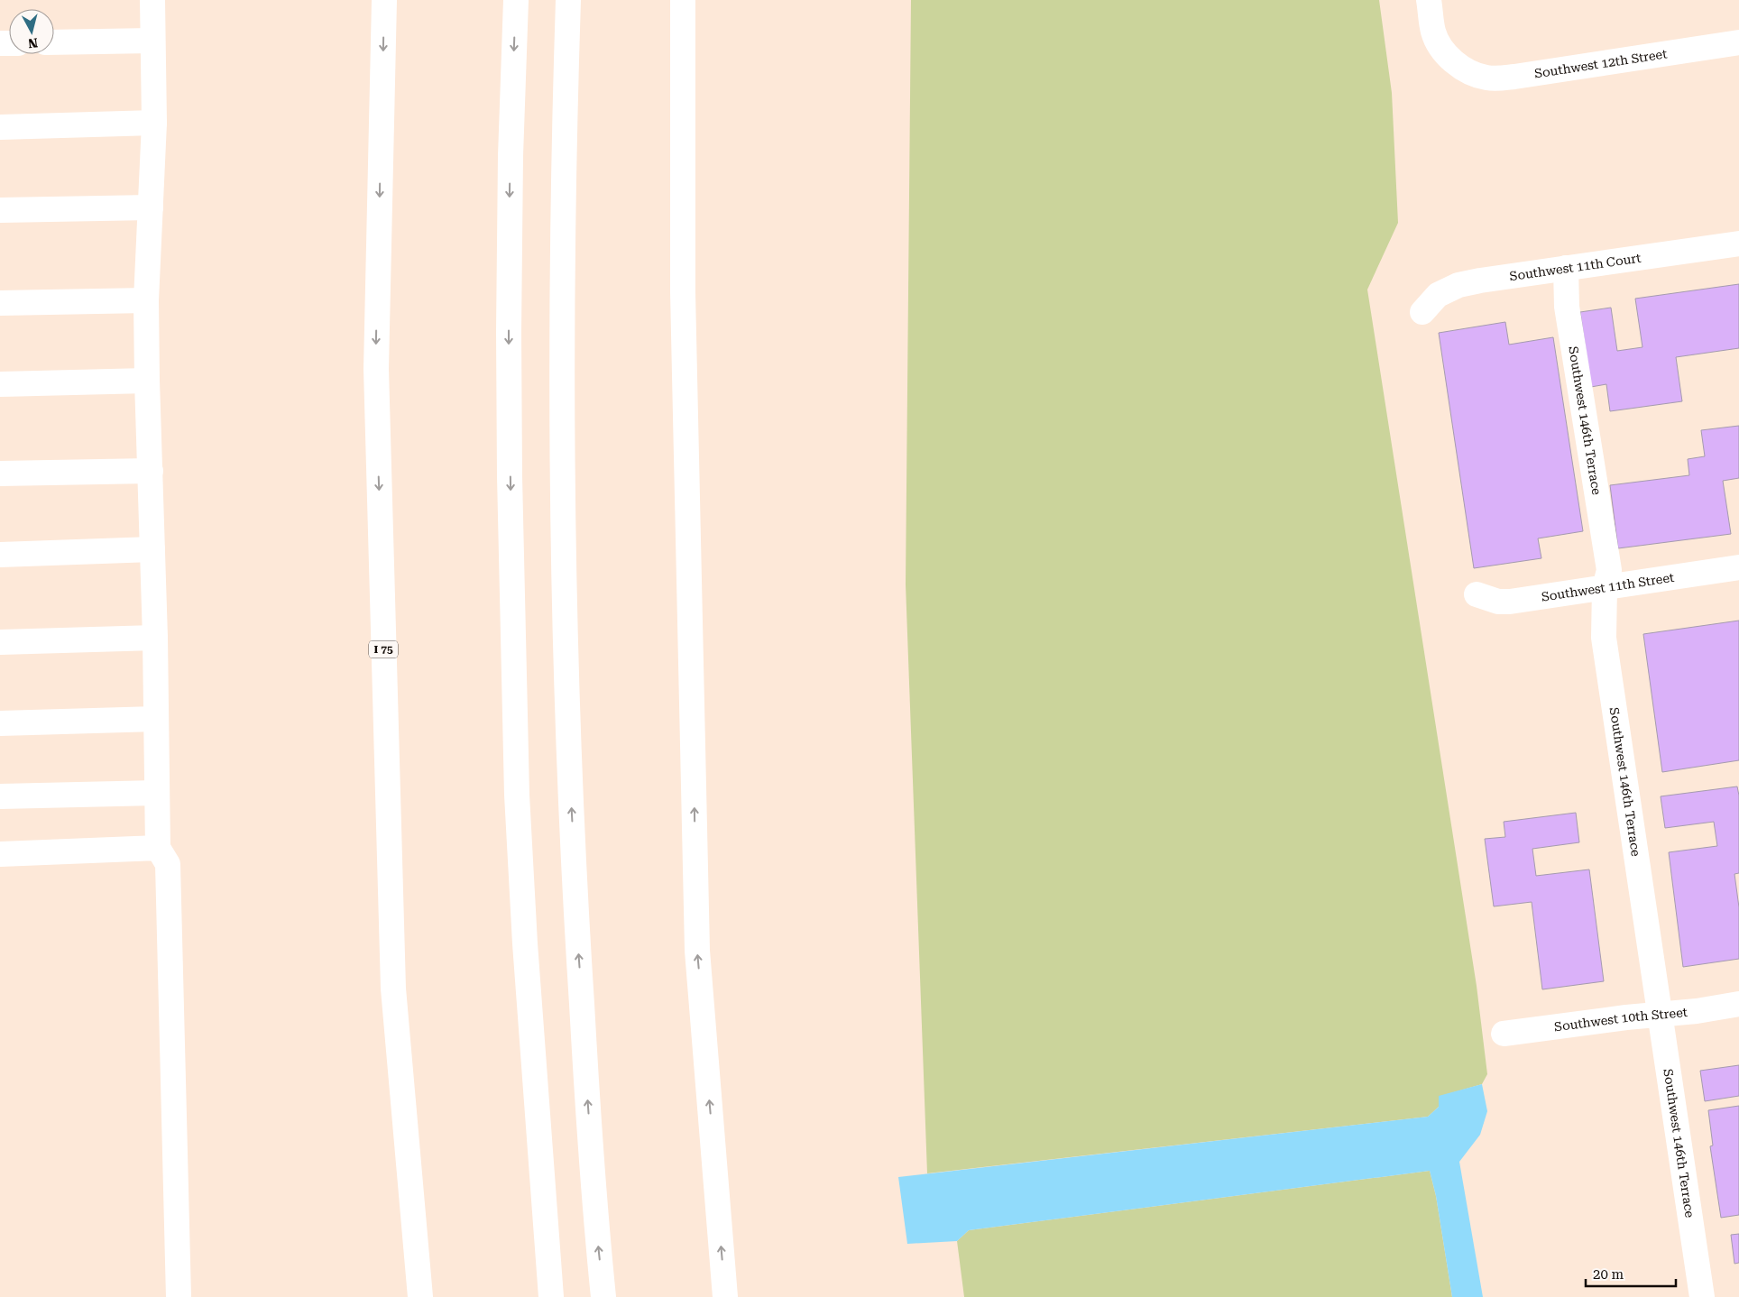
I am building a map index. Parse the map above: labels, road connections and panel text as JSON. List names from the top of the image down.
{
  "streets": {
    "main road": [
      "Southwest 12th Street",
      "Southwest 11th Court",
      "Southwest 146th Terrace",
      "Southwest 11th Street",
      "I 75",
      "Southwest 10th Street"
    ]
  },
  "crossings": [
    ["Southwest 11th Court", "Southwest 146th Terrace"],
    ["Southwest 146th Terrace", "Southwest 11th Street"],
    ["Southwest 146th Terrace", "Southwest 10th Street"]
  ],
  "scale_bar": "20 m",
  "north": "bottom"
}
